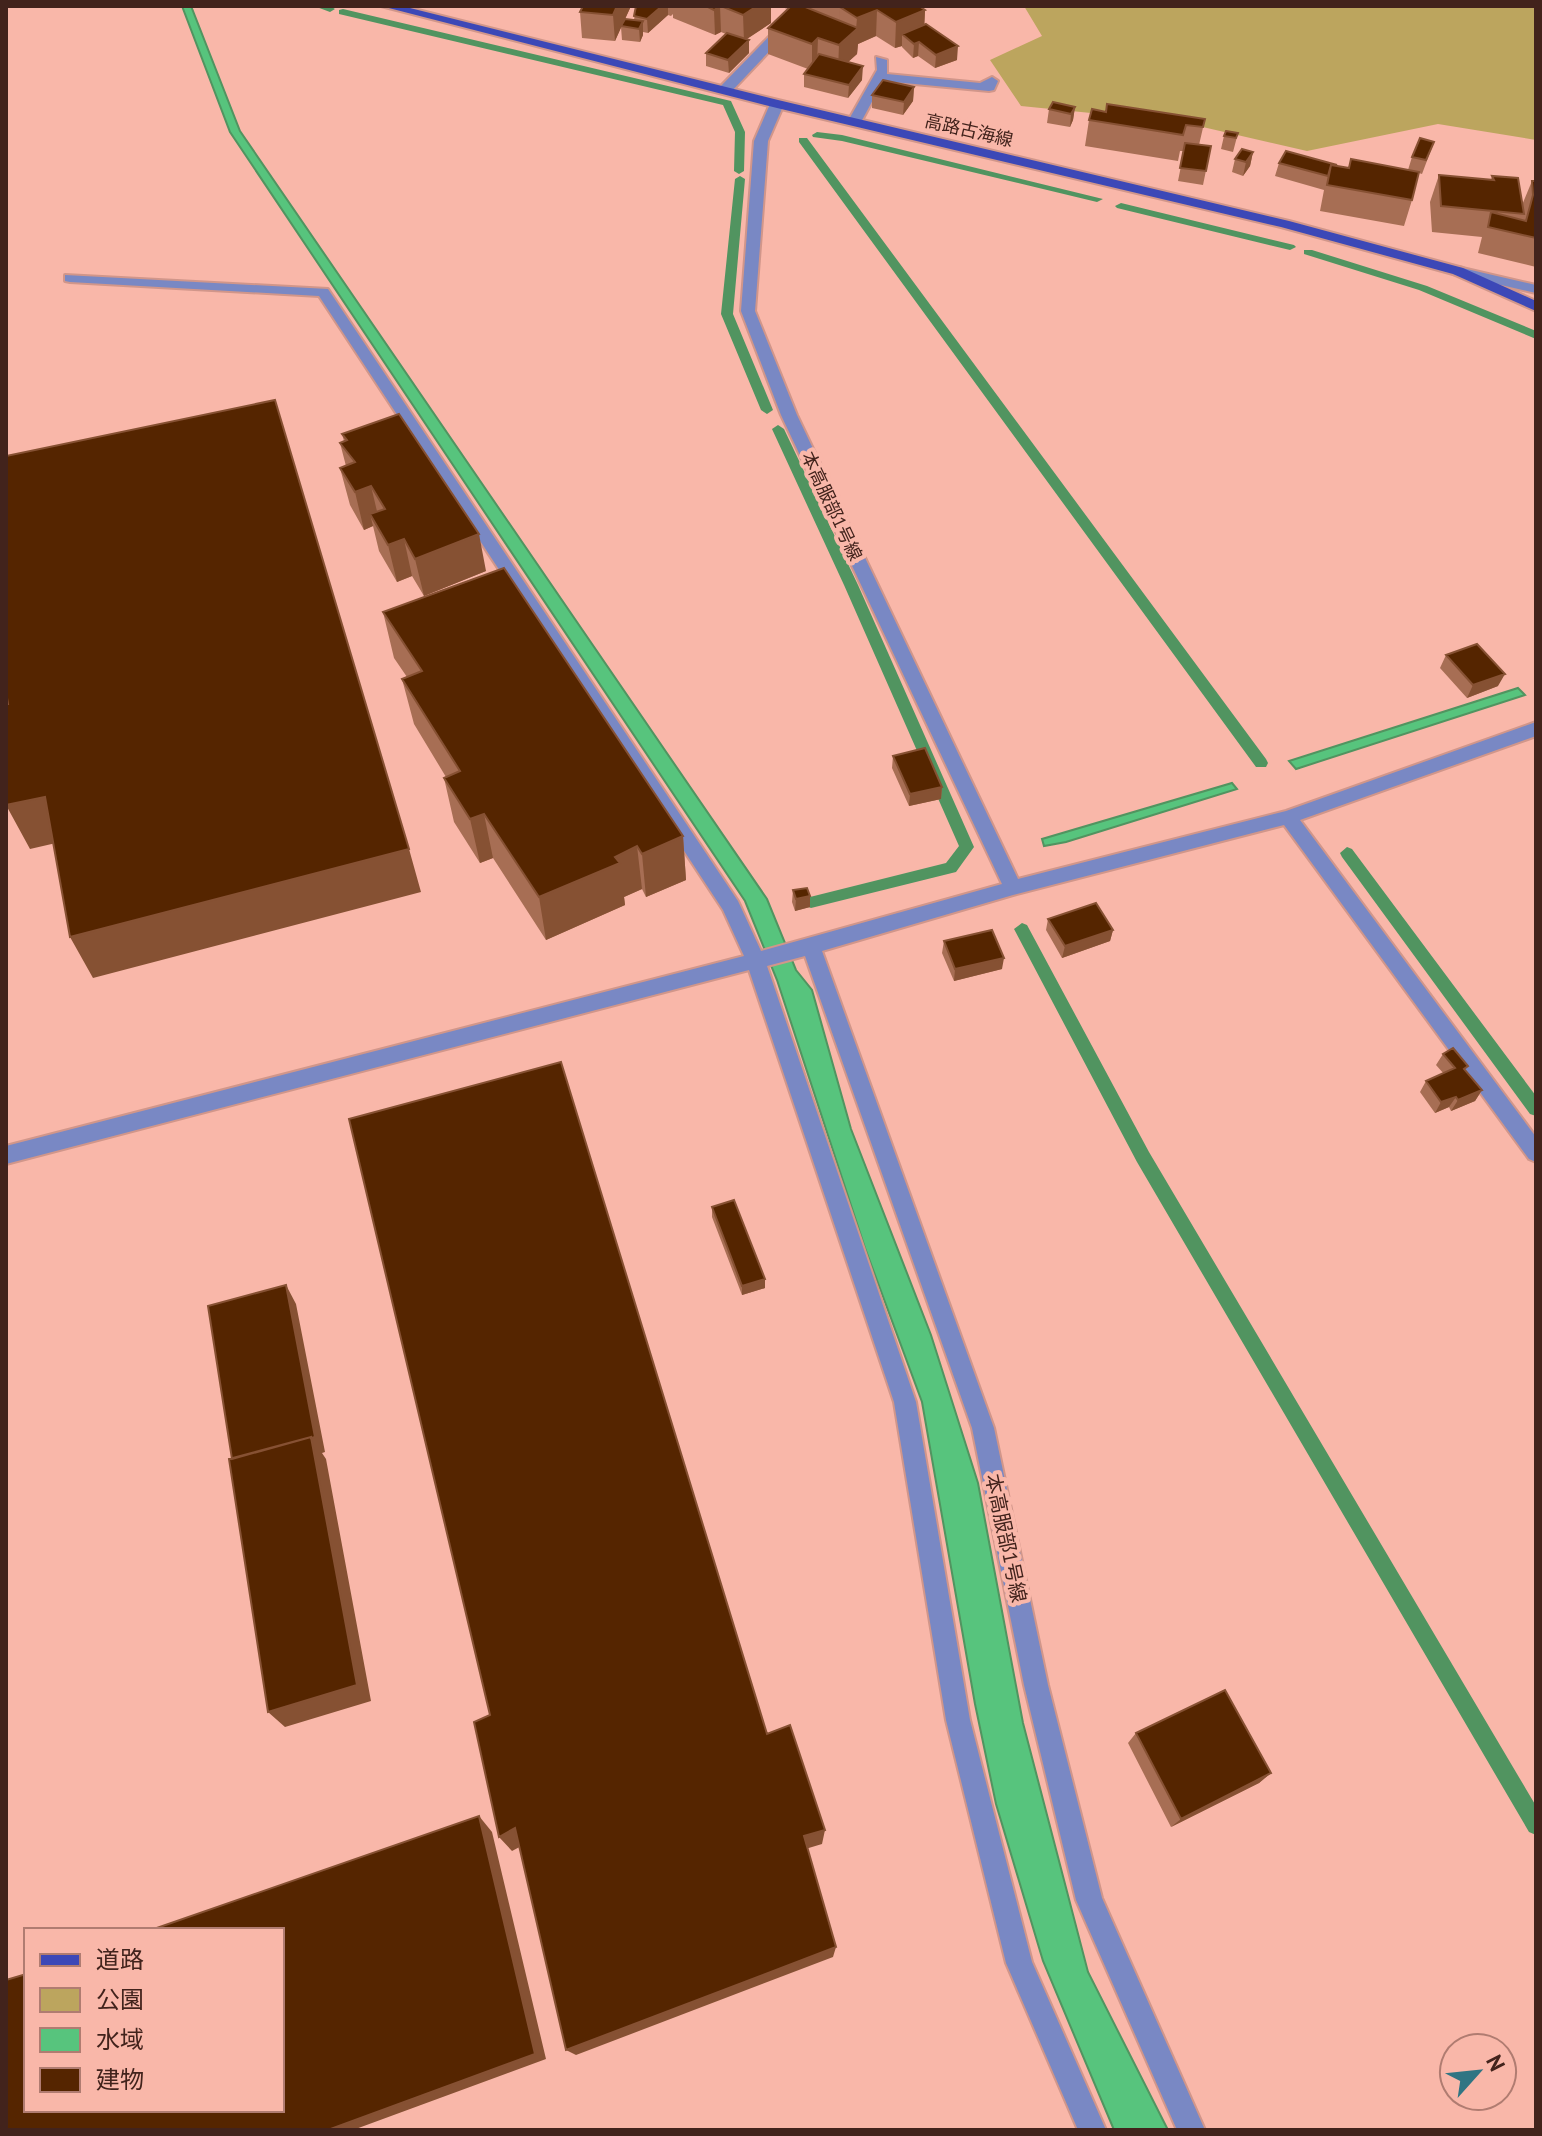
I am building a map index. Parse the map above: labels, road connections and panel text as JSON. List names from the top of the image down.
{
  "streets": {
    "main road": ["高路古海線"],
    "street": ["本高服部1号線"]
  },
  "crossings": [
    ["高路古海線", "本高服部1号線"]
  ],
  "legend": [
    "道路",
    "公園",
    "水域",
    "建物"
  ],
  "north": "top right"
}
